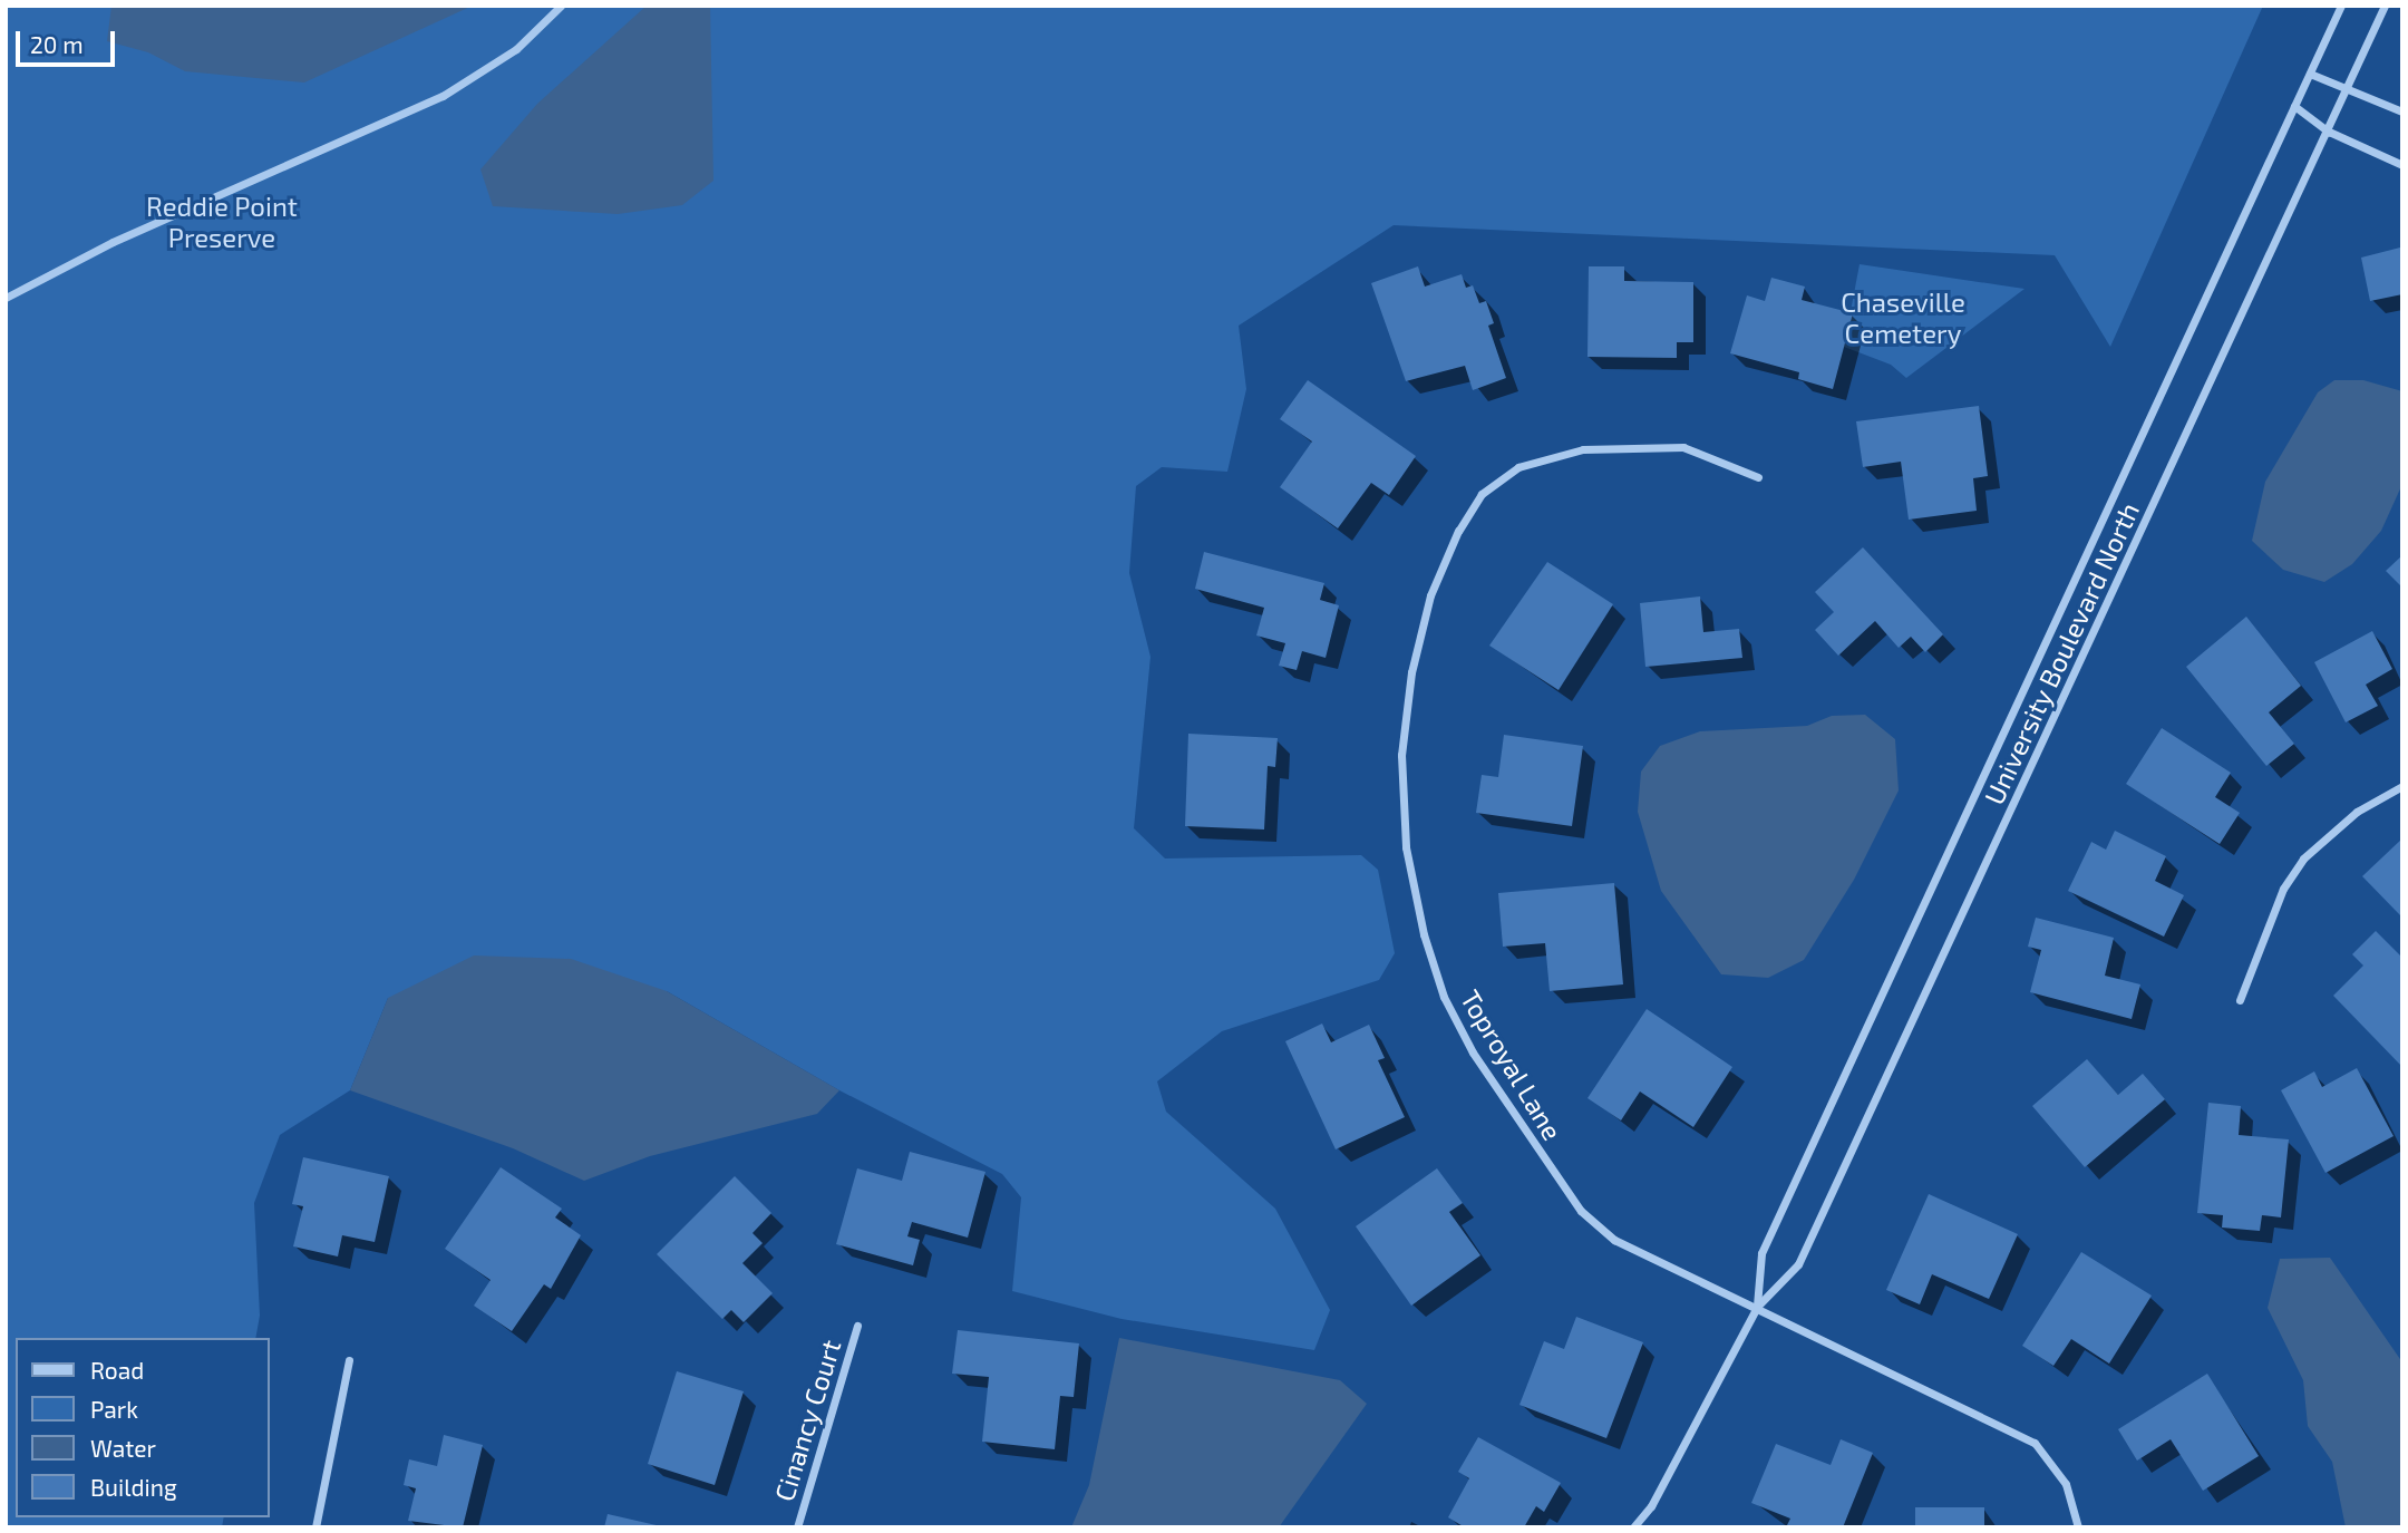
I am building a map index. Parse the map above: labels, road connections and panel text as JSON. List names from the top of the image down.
{
  "streets": {
    "street": ["University Boulevard North", "Toproyal Lane", "Cinancy Court"]
  },
  "crossings": [
    ["University Boulevard North", "Toproyal Lane"]
  ],
  "parks": ["Reddie Point Preserve", "Chaseville Cemetery"],
  "legend": [
    "Road",
    "Park",
    "Water",
    "Building"
  ],
  "scale_bar": "20 m"
}
